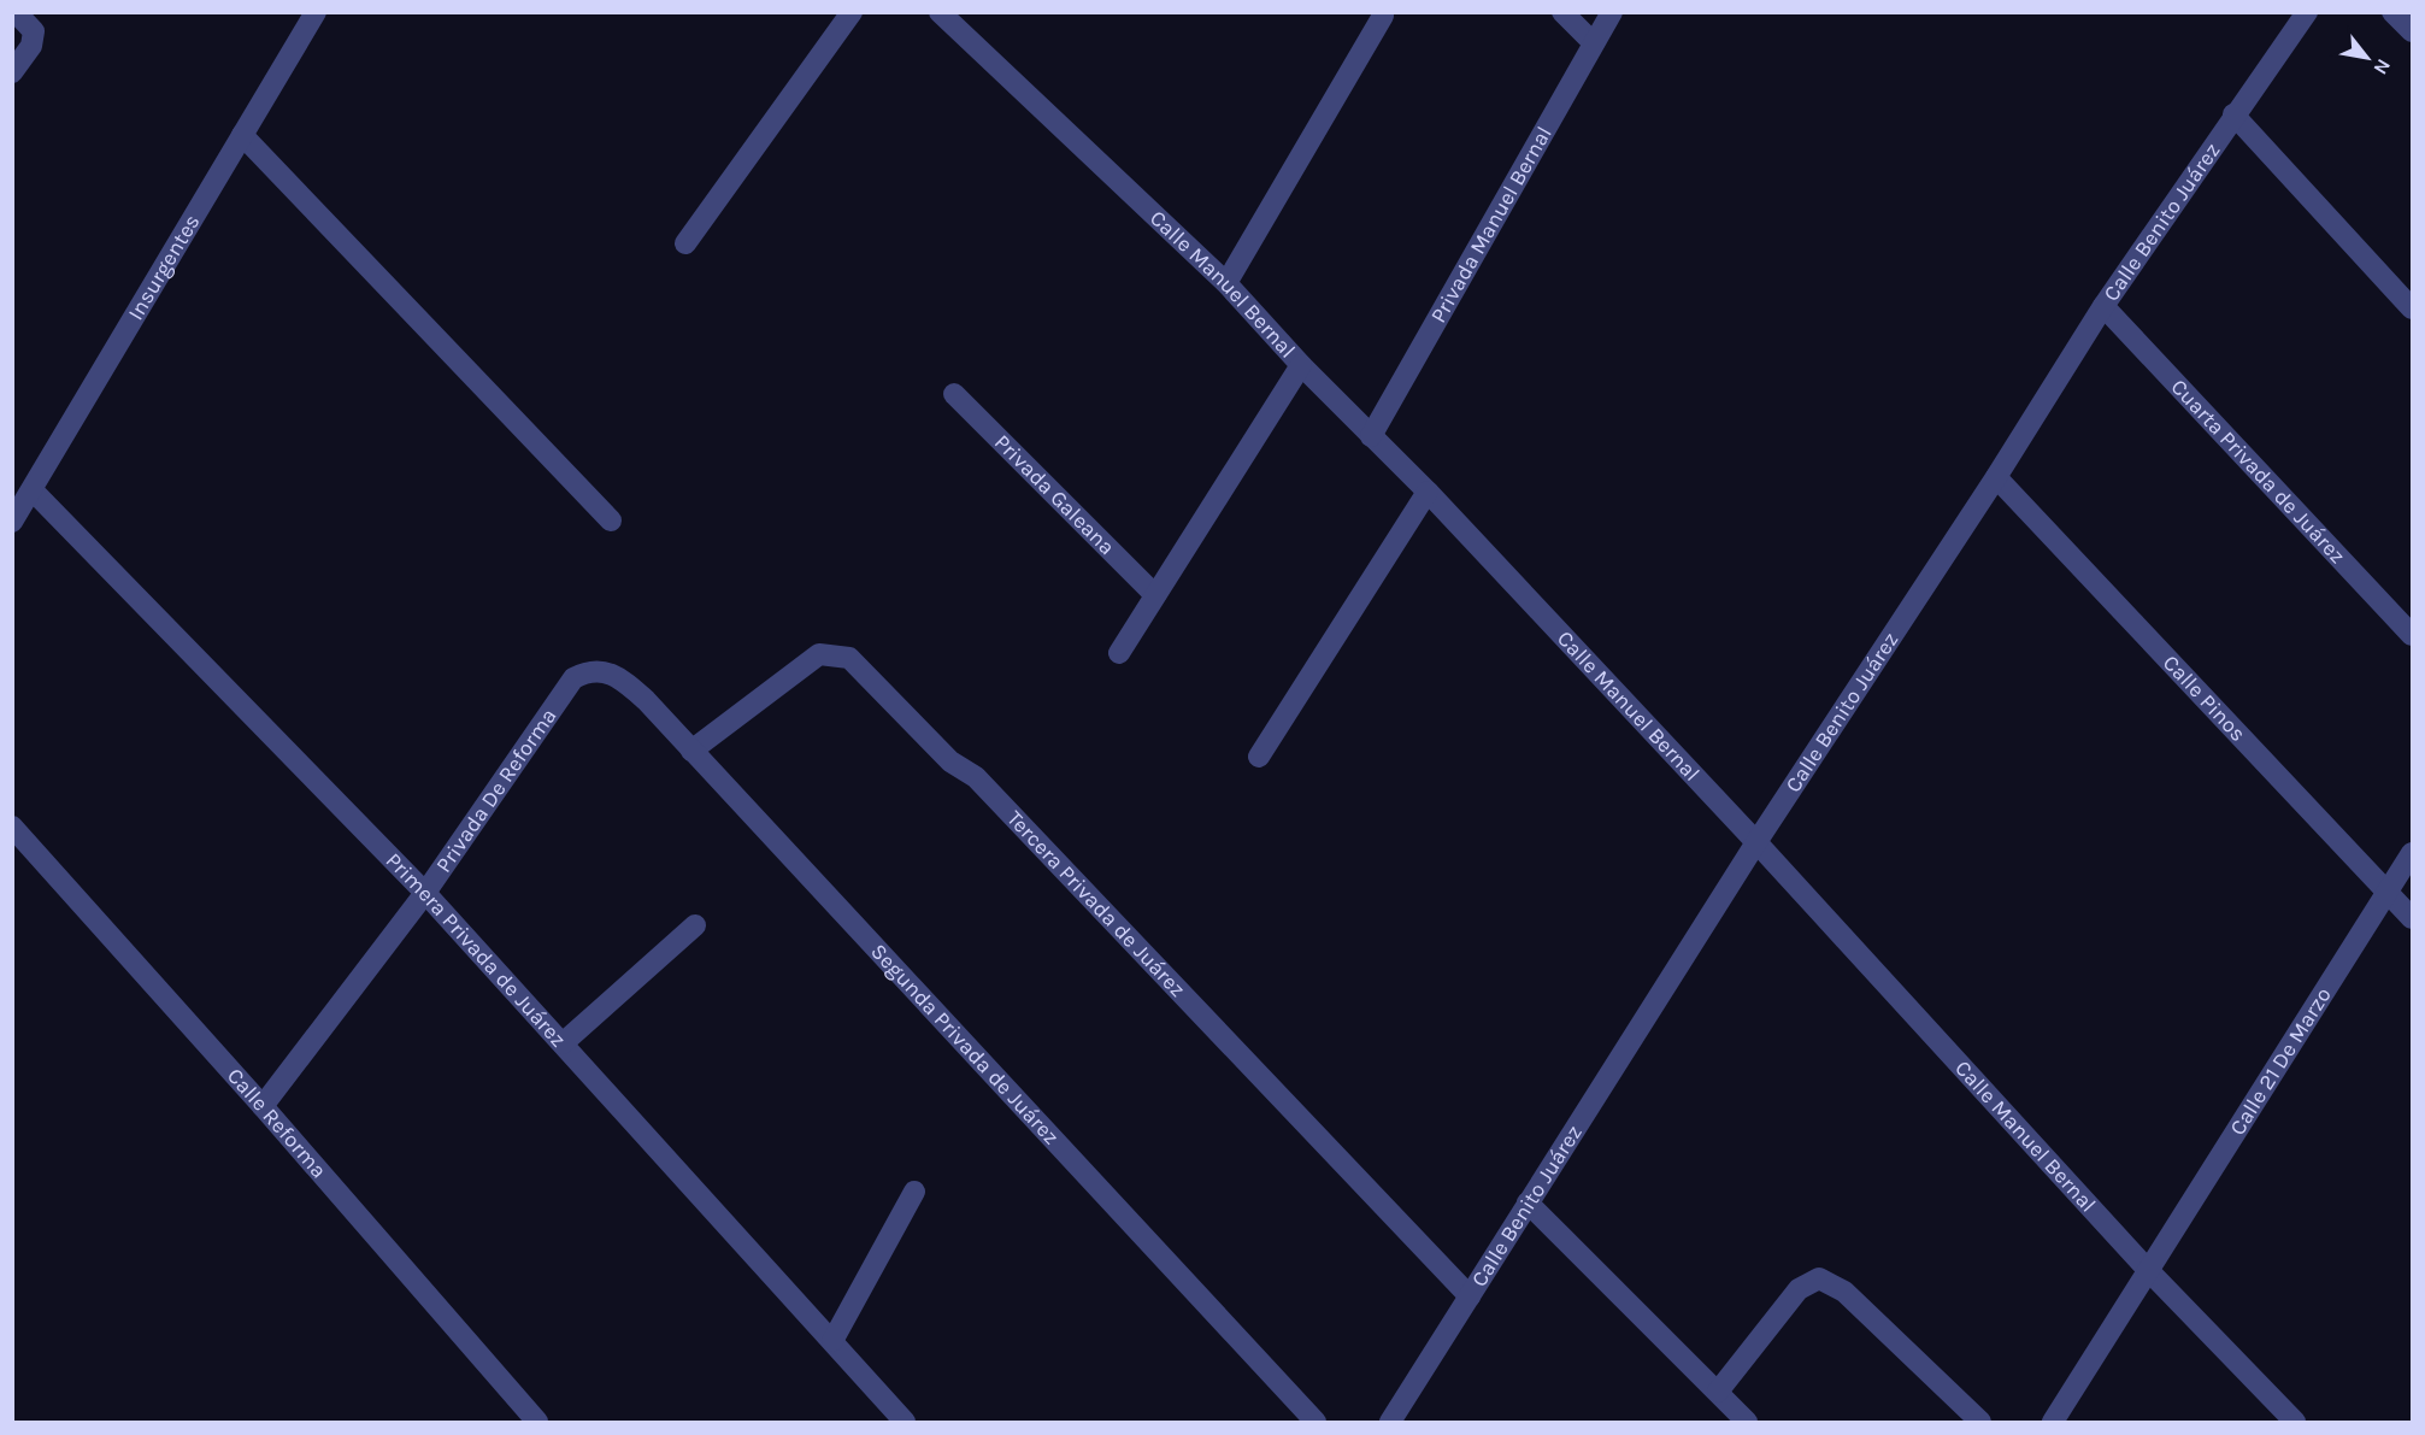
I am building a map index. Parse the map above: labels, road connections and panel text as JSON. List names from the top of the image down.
{
  "streets": {
    "street": [
      "Calle Benito Juárez",
      "Privada Manuel Bernal",
      "Insurgentes",
      "Calle Manuel Bernal",
      "Cuarta Privada de Juárez",
      "Privada Galeana",
      "Calle Pinos",
      "Privada De Reforma",
      "Tercera Privada de Juárez",
      "Primera Privada de Juárez",
      "Segunda Privada de Juárez",
      "Calle 21 De Marzo",
      "Calle Reforma"
    ]
  },
  "crossings": [
    ["Calle Benito Juárez", "Calle Manuel Bernal"],
    ["Calle Benito Juárez", "Cuarta Privada de Juárez"],
    ["Calle Benito Juárez", "Calle Pinos"],
    ["Calle Benito Juárez", "Tercera Privada de Juárez"],
    ["Privada Manuel Bernal", "Calle Manuel Bernal"],
    ["Insurgentes", "Primera Privada de Juárez"],
    ["Calle Manuel Bernal", "Calle 21 De Marzo"],
    ["Calle Pinos", "Calle 21 De Marzo"],
    ["Privada De Reforma", "Primera Privada de Juárez"],
    ["Privada De Reforma", "Segunda Privada de Juárez"],
    ["Privada De Reforma", "Calle Reforma"],
    ["Tercera Privada de Juárez", "Segunda Privada de Juárez"]
  ],
  "north": "bottom right"
}
